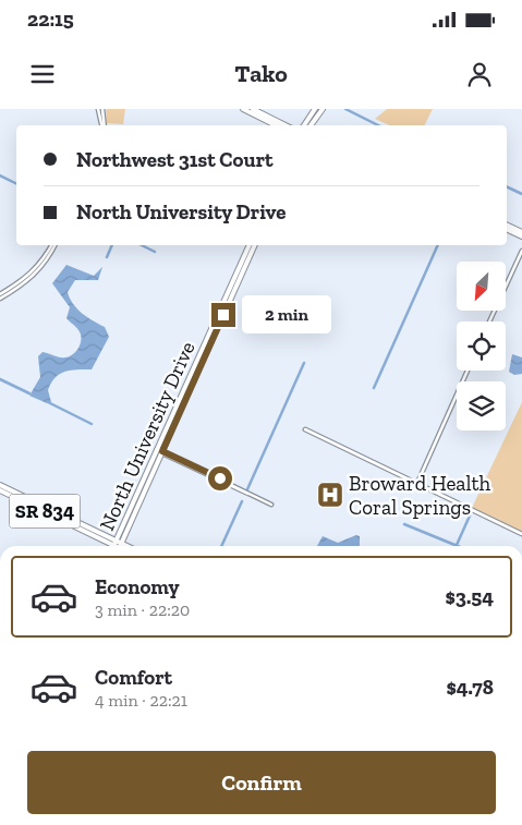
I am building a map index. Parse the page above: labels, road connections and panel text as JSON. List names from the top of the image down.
{
  "streets": {
    "main road": ["North University Drive", "SR 834"]
  },
  "crossings": [
    ["North University Drive", "SR 834"]
  ],
  "places": {
    "hospital": ["Broward Health Coral Springs"]
  },
  "north": "bottom left",
  "page": {
    "status": "22:15",
    "header": "Tako",
    "banner": ["Northwest 31st Court", "North University Drive"],
    "bubble": "2 min",
    "list": [
      {
        "name": "Economy",
        "note": "3 min · 22:20",
        "value": "$3.54"
      },
      {
        "name": "Comfort",
        "note": "4 min · 22:21",
        "value": "$4.78"
      }
    ],
    "buttons": "Confirm"
  }
}
